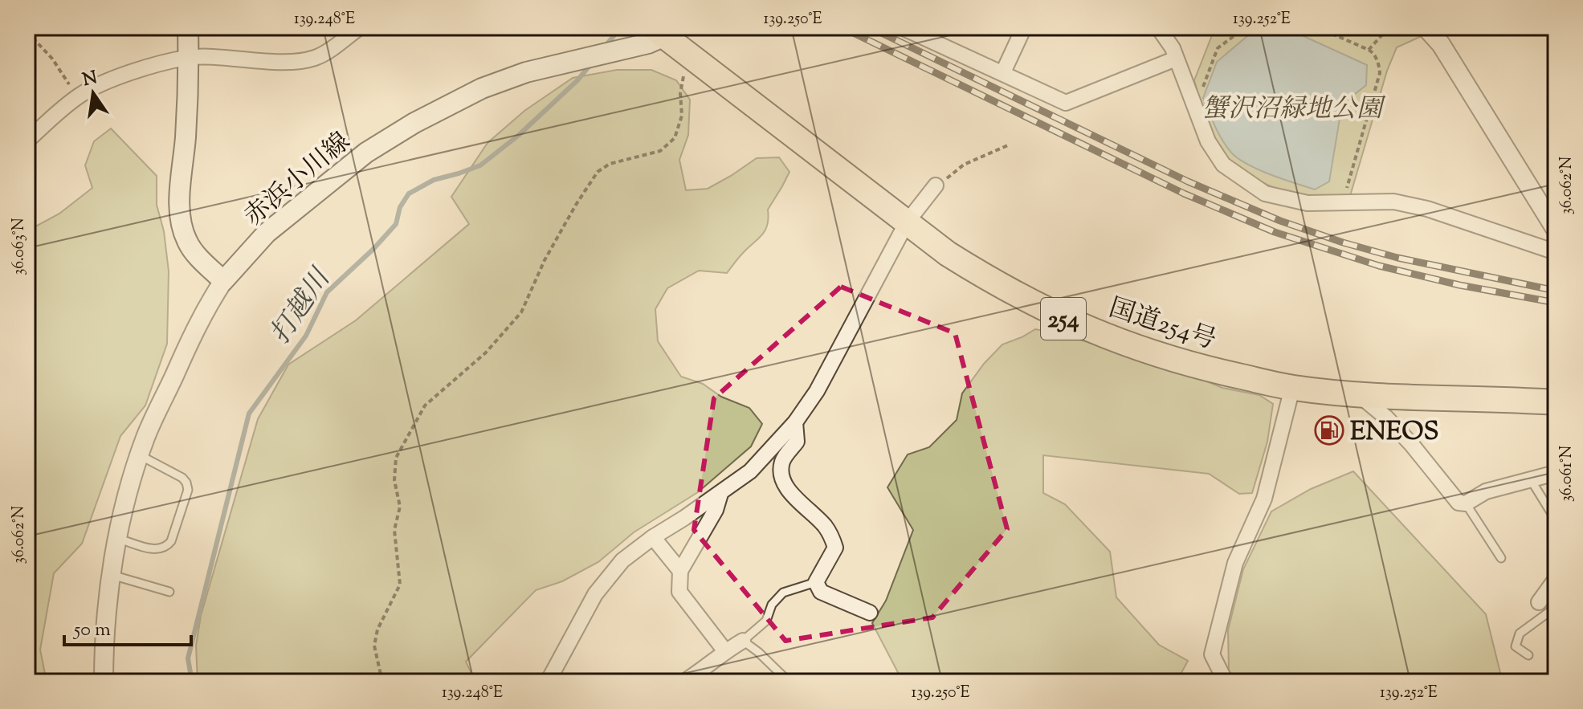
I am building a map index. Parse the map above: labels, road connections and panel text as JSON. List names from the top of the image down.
{
  "streets": {
    "highway": ["254", "国道254号"],
    "main road": ["赤浜小川線"]
  },
  "crossings": [
    ["赤浜小川線", "国道254号"]
  ],
  "water": ["打越川"],
  "parks": ["蟹沢沼緑地公園"],
  "places": {
    "fuel station": ["ENEOS"]
  },
  "scale_bar": "50 m",
  "north": "top",
  "coordinates": [
    "139.248°E",
    "139.250°E",
    "139.252°E",
    "36.062°N",
    "36.063°N",
    "36.061°N"
  ]
}
